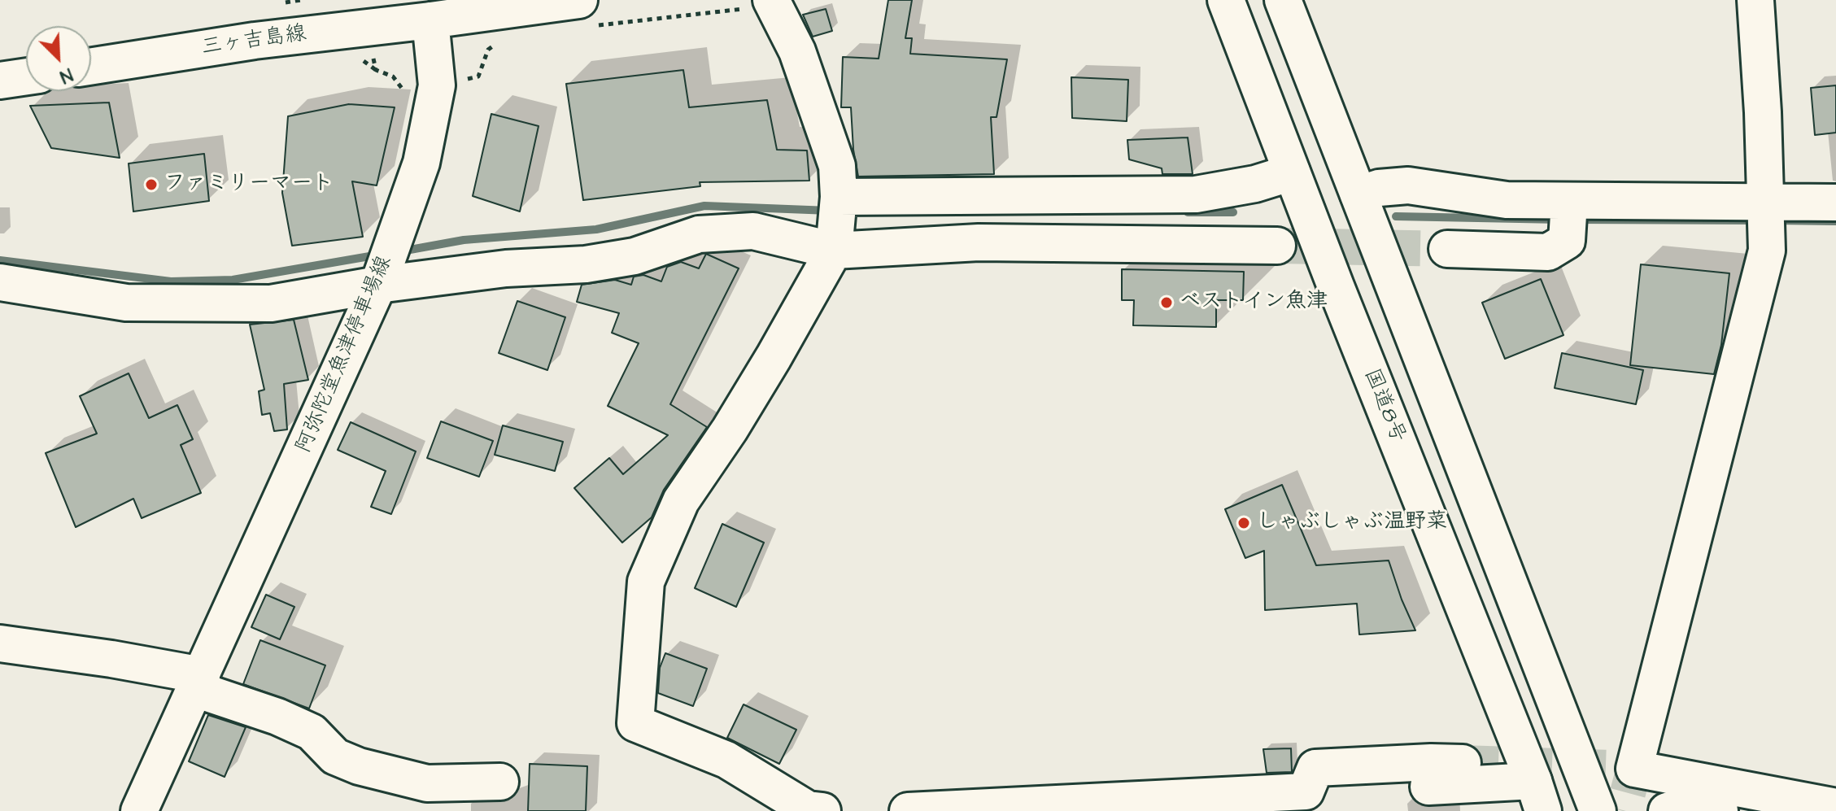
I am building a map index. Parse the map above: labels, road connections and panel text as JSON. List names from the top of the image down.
{
  "streets": {
    "main road": ["三ヶ吉島線", "阿弥陀堂魚津停車場線", "国道8号"]
  },
  "crossings": [
    ["三ヶ吉島線", "阿弥陀堂魚津停車場線"]
  ],
  "places": ["ファミリーマート", "ベストイン魚津", "しゃぶしゃぶ温野菜"],
  "north": "bottom right"
}
